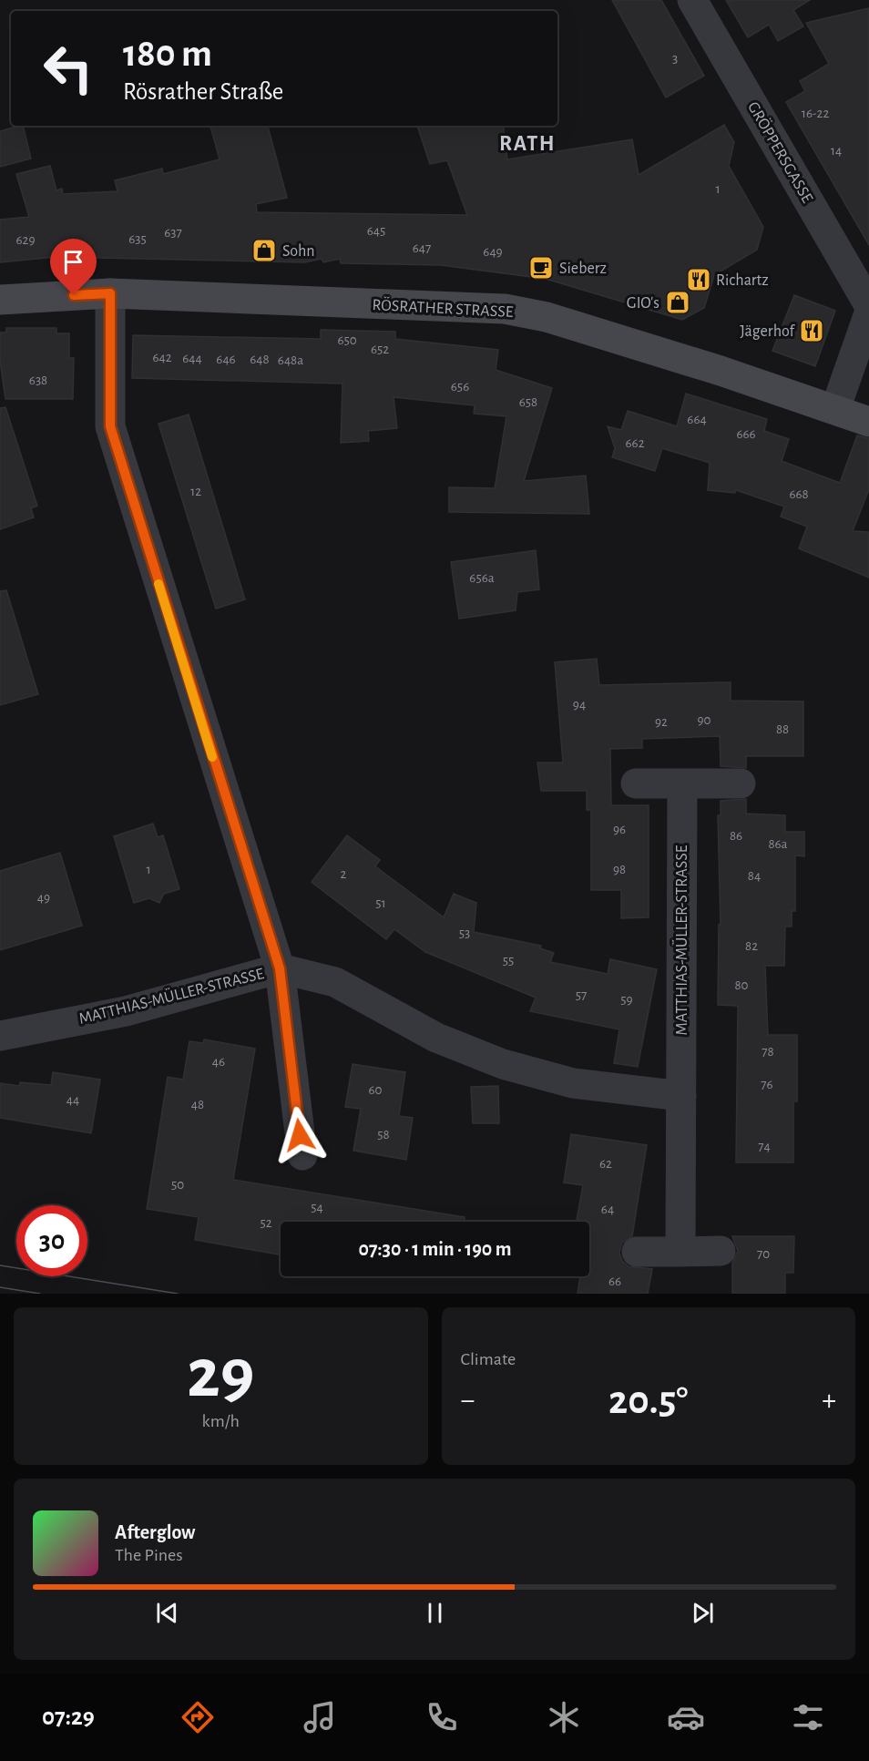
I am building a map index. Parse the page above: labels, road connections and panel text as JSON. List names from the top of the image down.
{
  "streets": {
    "main road": ["RÖSRATHER STRASSE"],
    "street": ["GRÖPPERSGASSE", "MATTHIAS-MÜLLER-STRASSE"]
  },
  "districts": ["RATH"],
  "places": {
    "shop": ["Sohn", "GIO's"],
    "cafe": ["Sieberz"],
    "restaurant": ["Richartz", "Jägerhof"]
  },
  "house_numbers": [
    "3",
    "16-22",
    "14",
    "1",
    "645",
    "637",
    "635",
    "629",
    "647",
    "649",
    "650",
    "652",
    "642",
    "644",
    "646",
    "648",
    "648a",
    "638",
    "656",
    "658",
    "664",
    "666",
    "662",
    "12",
    "668",
    "656a",
    "94",
    "90",
    "92",
    "88",
    "96",
    "86",
    "86a",
    "1",
    "98",
    "2",
    "84",
    "49",
    "51",
    "53",
    "82",
    "55",
    "80",
    "57",
    "59",
    "78",
    "46",
    "76",
    "60",
    "44",
    "48",
    "58",
    "74",
    "62",
    "50",
    "54",
    "64",
    "52",
    "70",
    "66"
  ],
  "page": {
    "turn": ["180 m", "Rösrather Straße"],
    "limit": "30",
    "trip": "07:30 · 1 min · 190 m",
    "tile": [
      ["29", "km/h"],
      "Climate"
    ],
    "heat": ["−", "20.5°", "+"],
    "song": ["Afterglow", "The Pines"],
    "tabs": "07:29"
  }
}
